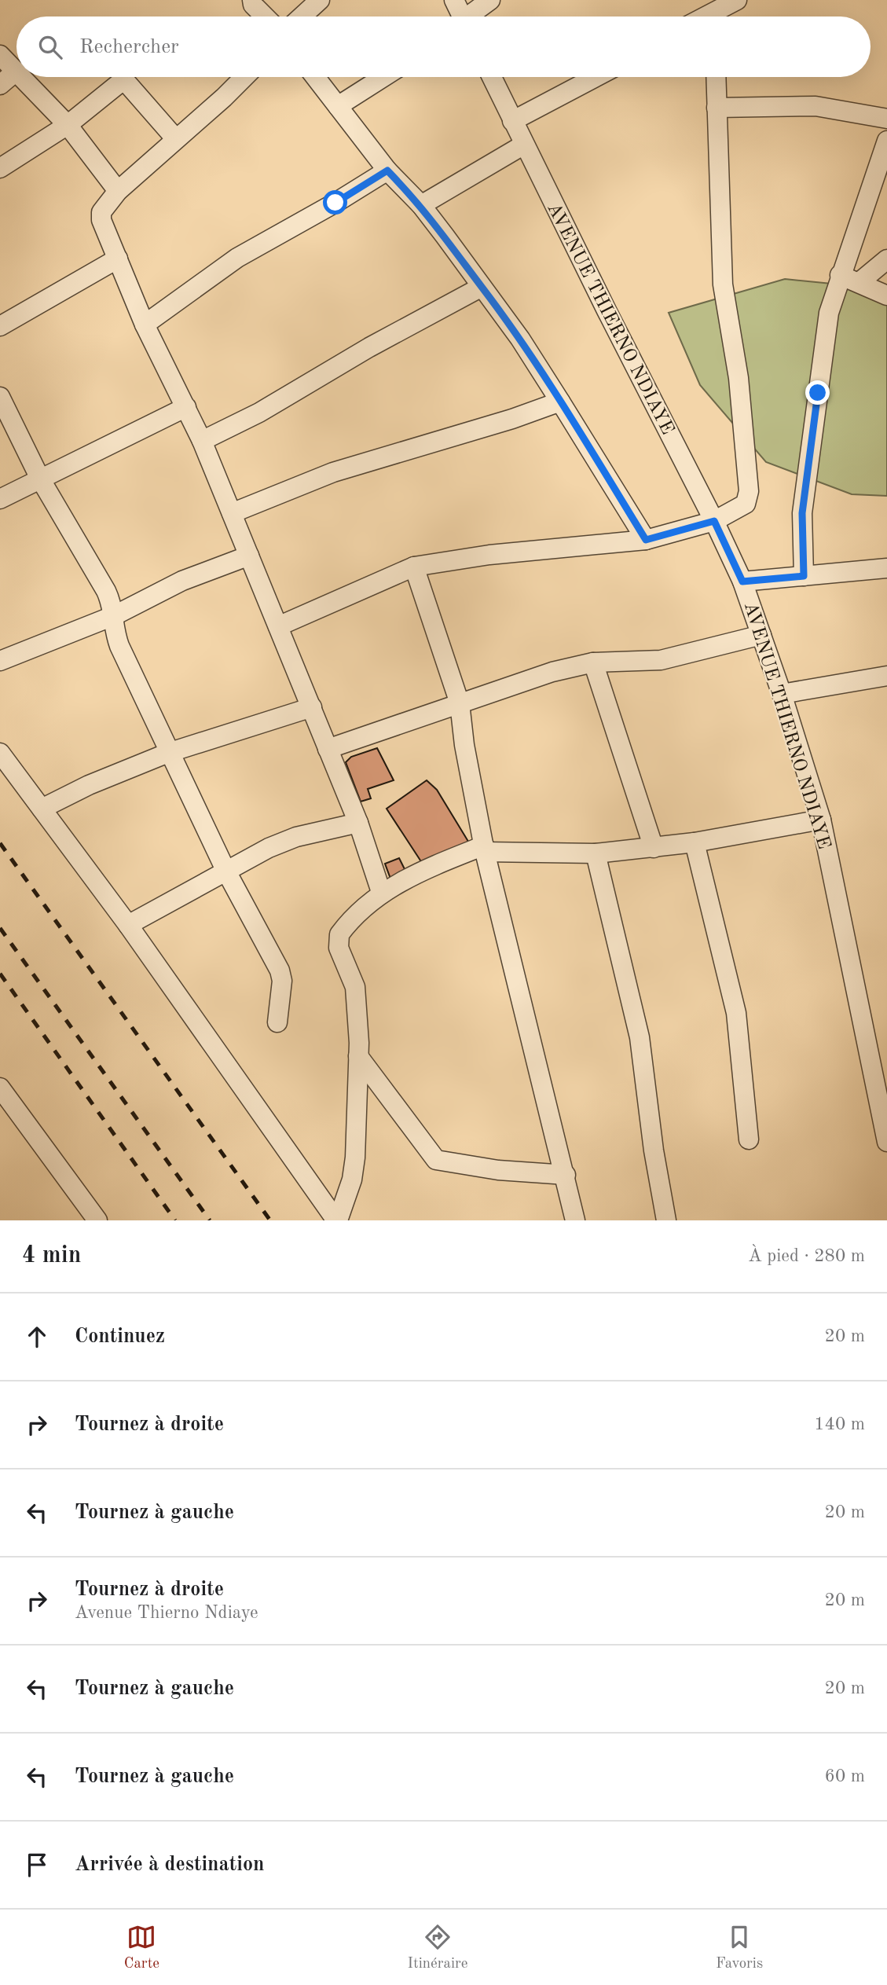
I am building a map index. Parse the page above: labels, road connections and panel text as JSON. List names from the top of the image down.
{
  "streets": {
    "street": ["AVENUE THIERNO NDIAYE"]
  },
  "page": {
    "search": "Rechercher",
    "heading": ["4 min", "À pied · 280 m"],
    "list": [
      ["Continuez", "20 m"],
      ["Tournez à droite", "140 m"],
      ["Tournez à gauche", "20 m"],
      ["Tournez à droite", "Avenue Thierno Ndiaye", "20 m"],
      ["Tournez à gauche", "20 m"],
      ["Tournez à gauche", "60 m"],
      "Arrivée à destination"
    ],
    "nav": ["Carte", "Itinéraire", "Favoris"]
  }
}
